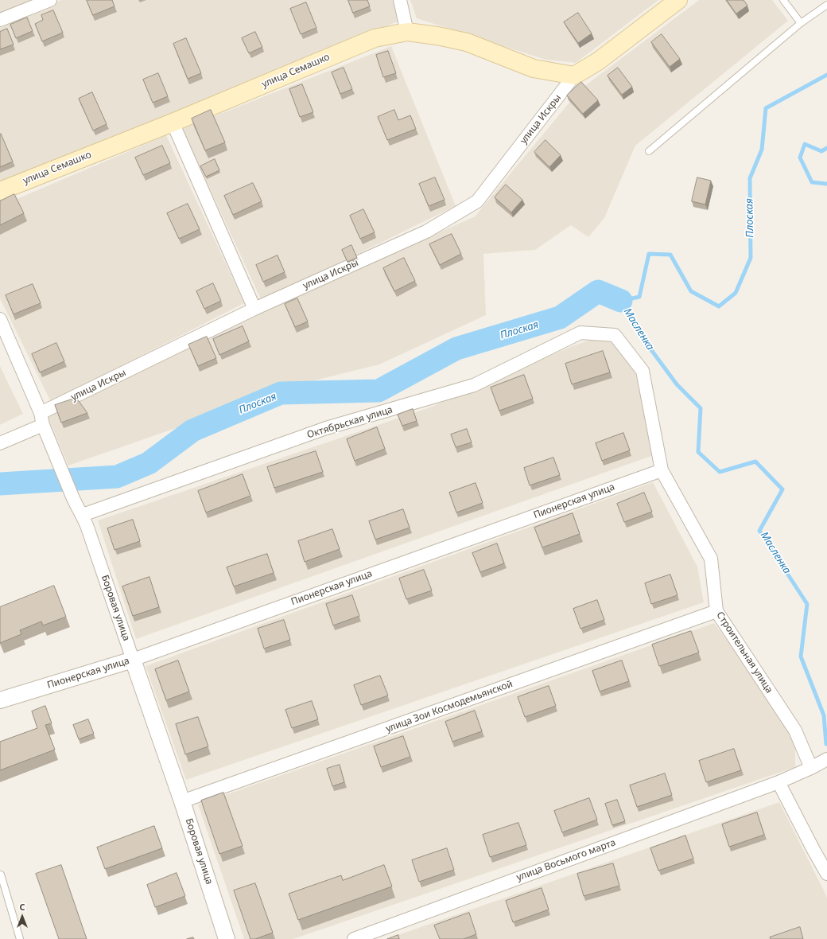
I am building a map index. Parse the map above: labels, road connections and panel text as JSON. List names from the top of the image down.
{
  "streets": {
    "main road": ["улица Семашко"],
    "street": [
      "улица Искры",
      "Октябрьская улица",
      "Пионерская улица",
      "Боровая улица",
      "Строительная улица",
      "улица Зои Космодемьянской",
      "улица Восьмого марта"
    ]
  },
  "crossings": [
    ["улица Семашко", "улица Искры"],
    ["улица Искры", "Боровая улица"],
    ["Октябрьская улица", "Боровая улица"],
    ["Октябрьская улица", "Строительная улица"],
    ["Пионерская улица", "Боровая улица"],
    ["Пионерская улица", "Строительная улица"],
    ["Боровая улица", "улица Зои Космодемьянской"],
    ["Строительная улица", "улица Зои Космодемьянской"]
  ],
  "water": ["Плоская", "Масленка"],
  "north": "top"
}
